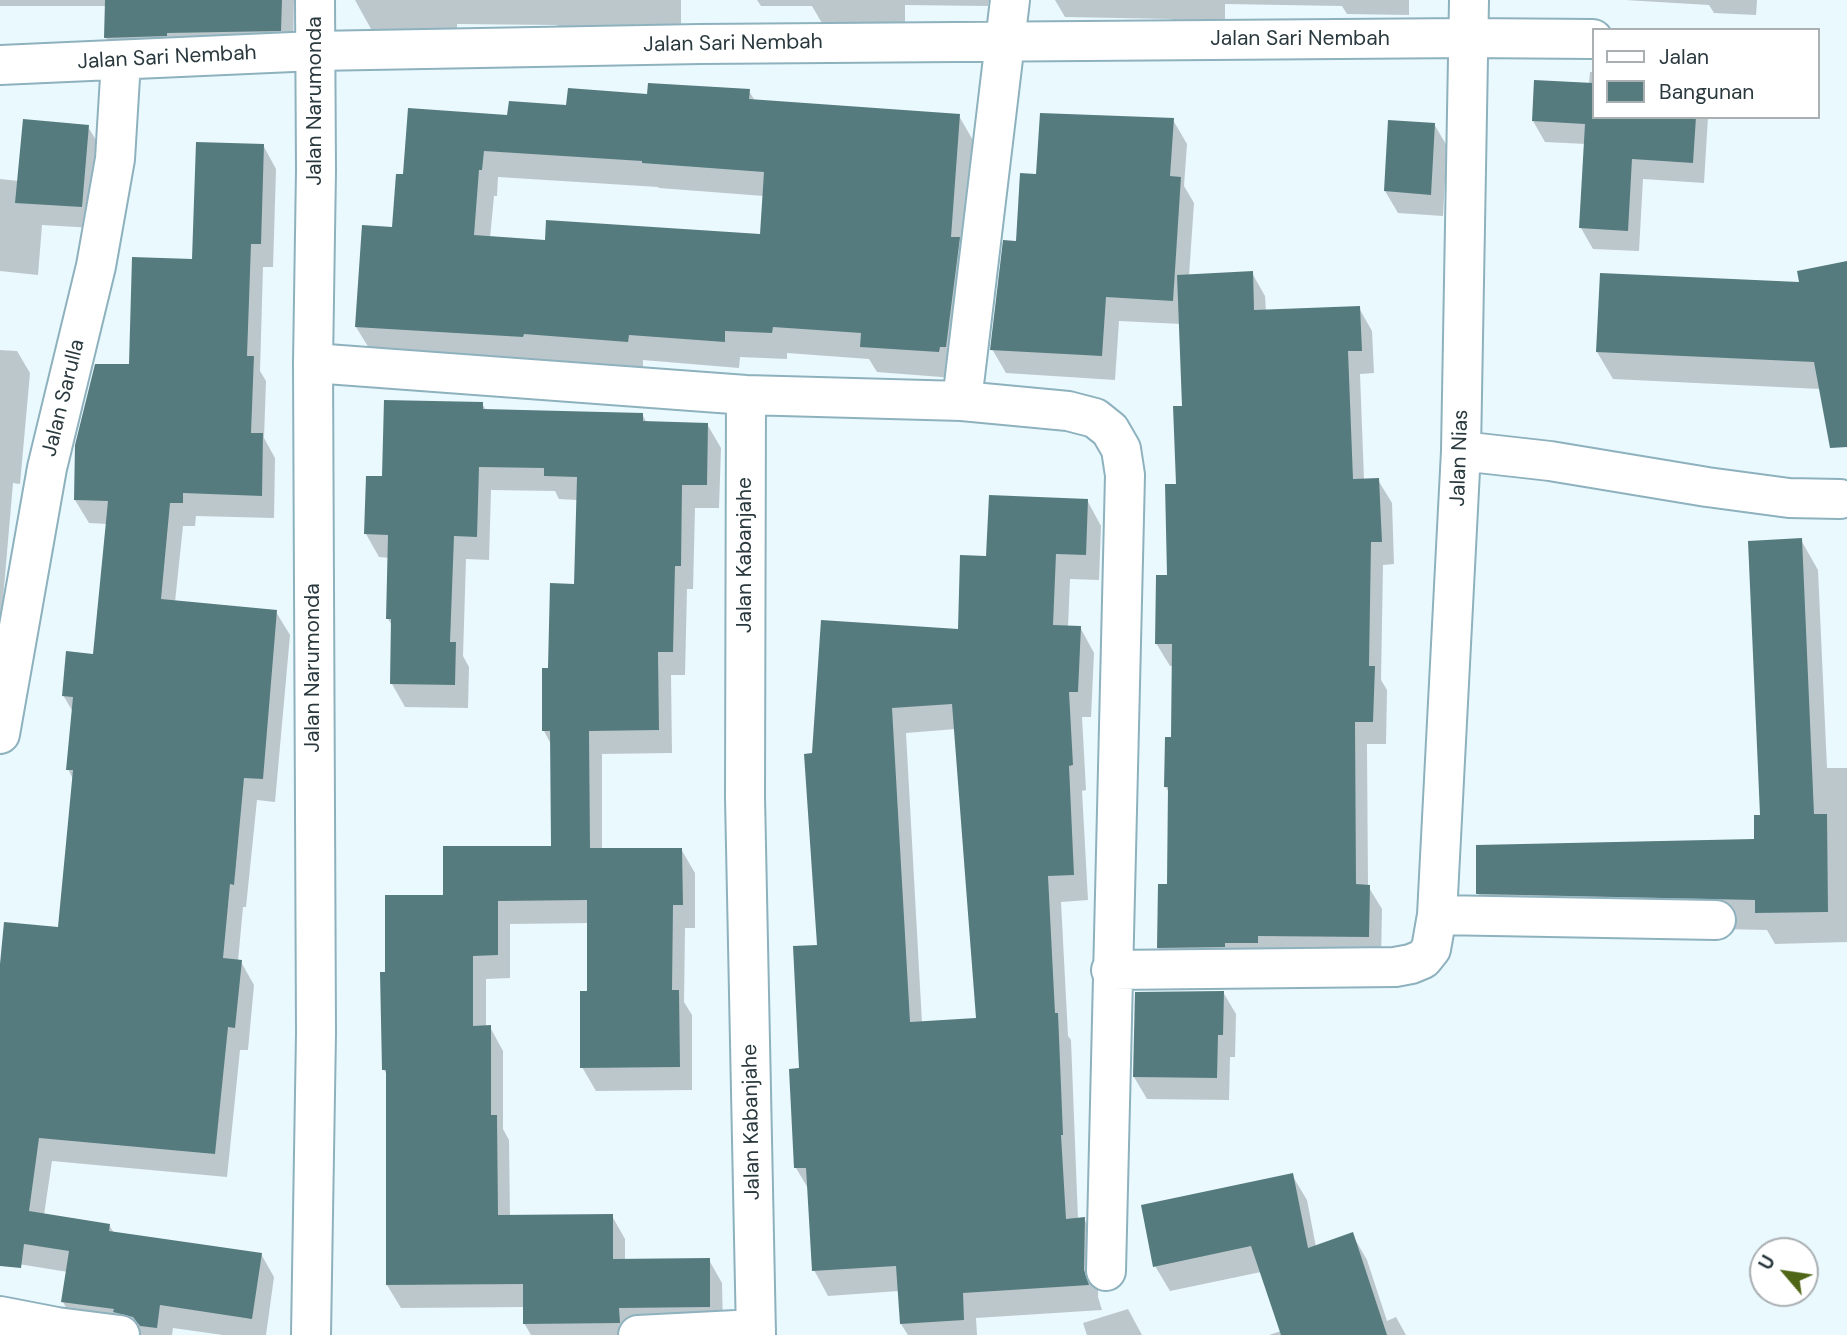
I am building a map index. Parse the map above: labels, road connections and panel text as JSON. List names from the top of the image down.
{
  "streets": {
    "street": [
      "Jalan Sari Nembah",
      "Jalan Narumonda",
      "Jalan Sarulla",
      "Jalan Nias",
      "Jalan Kabanjahe"
    ]
  },
  "crossings": [
    ["Jalan Sari Nembah", "Jalan Narumonda"],
    ["Jalan Sari Nembah", "Jalan Sarulla"],
    ["Jalan Sari Nembah", "Jalan Nias"]
  ],
  "legend": ["Jalan", "Bangunan"],
  "north": "top left"
}
